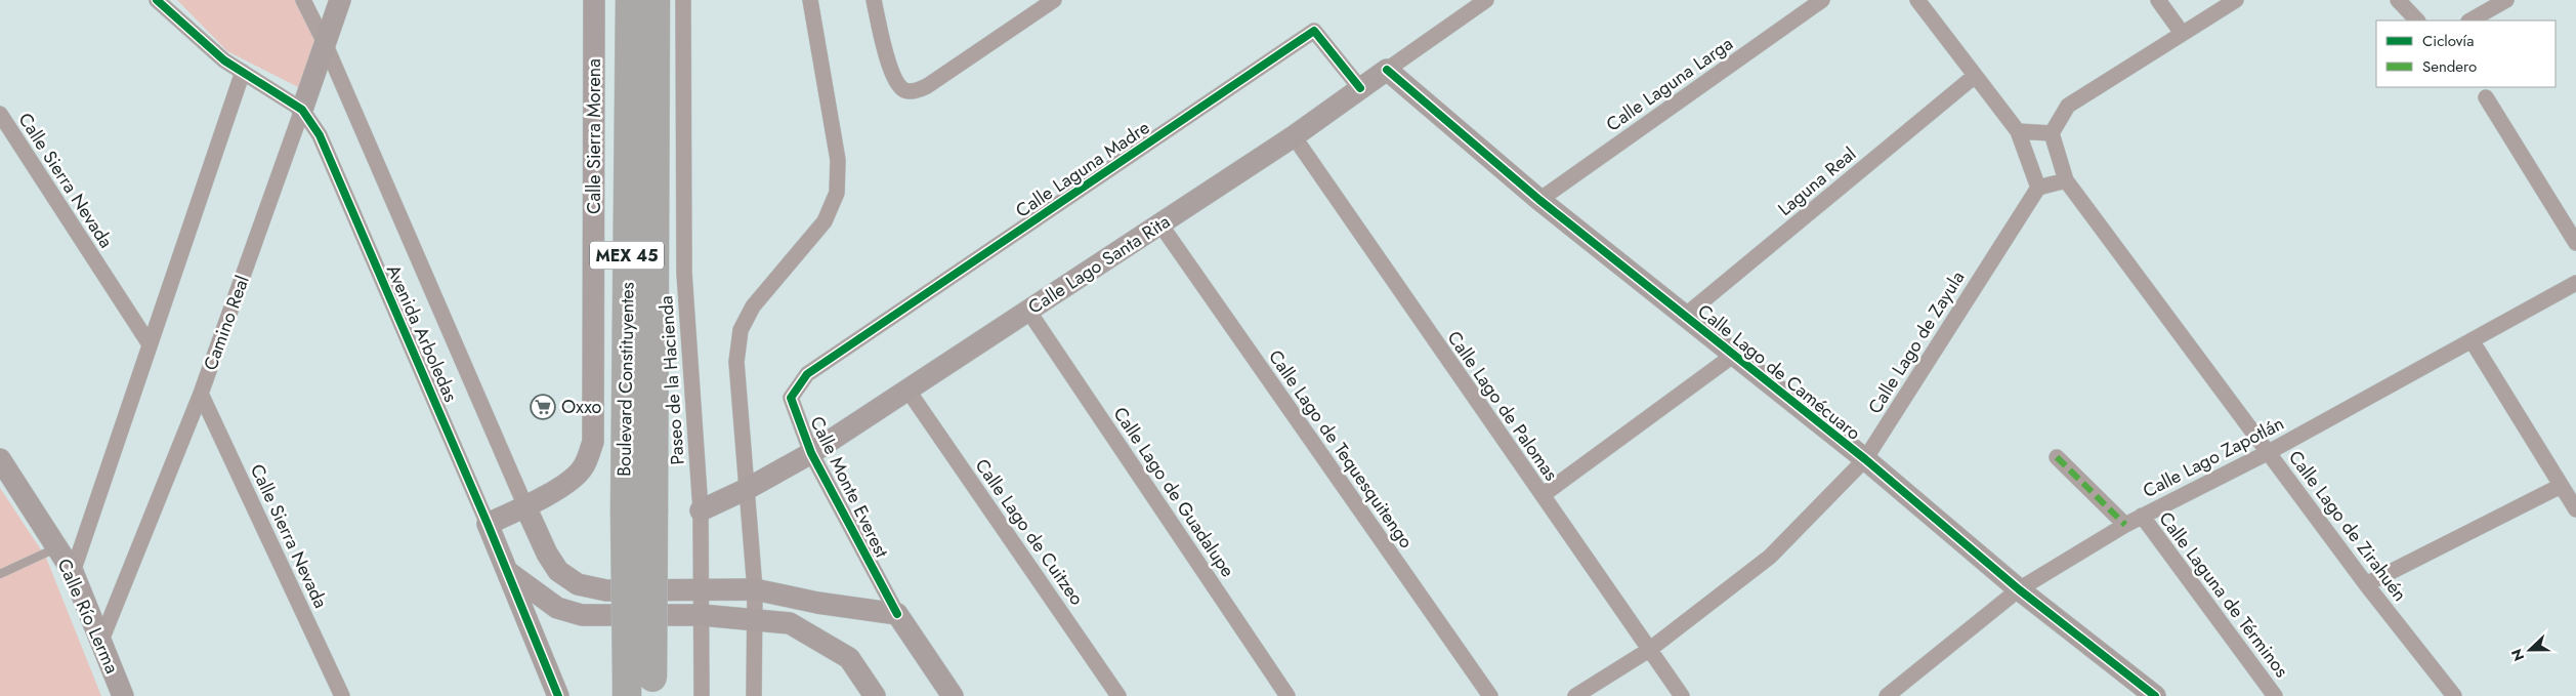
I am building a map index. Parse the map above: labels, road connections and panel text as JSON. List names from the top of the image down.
{
  "streets": {
    "highway": ["MEX 45", "Boulevard Constituyentes"],
    "street": [
      "Calle Laguna Larga",
      "Calle Sierra Morena",
      "Calle Laguna Madre",
      "Calle Sierra Nevada",
      "Laguna Real",
      "Calle Lago Santa Rita",
      "Camino Real",
      "Avenida Arboledas",
      "Calle Lago de Zayula",
      "Calle Lago de Camécuaro",
      "Paseo de la Hacienda",
      "Calle Lago de Palomas",
      "Calle Lago de Tequesquitengo",
      "Calle Lago Zapotlán",
      "Calle Monte Everest",
      "Calle Lago de Guadalupe",
      "Calle Lago de Zirahuén",
      "Calle Lago de Cuitzeo",
      "Calle Laguna de Términos",
      "Calle Río Lerma"
    ]
  },
  "crossings": [
    ["Calle Laguna Larga", "Calle Lago de Camécuaro"],
    ["Calle Sierra Morena", "Avenida Arboledas"],
    ["Calle Laguna Madre", "Calle Lago Santa Rita"],
    ["Calle Laguna Madre", "Calle Monte Everest"],
    ["Calle Sierra Nevada", "Camino Real"],
    ["Laguna Real", "Calle Lago de Camécuaro"],
    ["Calle Lago Santa Rita", "Calle Lago de Camécuaro"],
    ["Calle Lago Santa Rita", "Paseo de la Hacienda"],
    ["Calle Lago Santa Rita", "Calle Lago de Palomas"],
    ["Calle Lago Santa Rita", "Calle Lago de Tequesquitengo"],
    ["Calle Lago Santa Rita", "Calle Monte Everest"],
    ["Calle Lago Santa Rita", "Calle Lago de Guadalupe"],
    ["Calle Lago Santa Rita", "Calle Lago de Cuitzeo"],
    ["Camino Real", "Avenida Arboledas"],
    ["Camino Real", "Calle Río Lerma"],
    ["Avenida Arboledas", "Paseo de la Hacienda"],
    ["Calle Lago de Zayula", "Calle Lago de Camécuaro"],
    ["Calle Lago de Zayula", "Calle Lago de Palomas"],
    ["Calle Lago de Camécuaro", "Calle Lago Zapotlán"],
    ["Calle Lago Zapotlán", "Calle Lago de Zirahuén"],
    ["Calle Lago Zapotlán", "Calle Laguna de Términos"]
  ],
  "places": {
    "supermarket": ["Oxxo"]
  },
  "legend": ["Ciclovía", "Sendero"],
  "north": "left"
}
